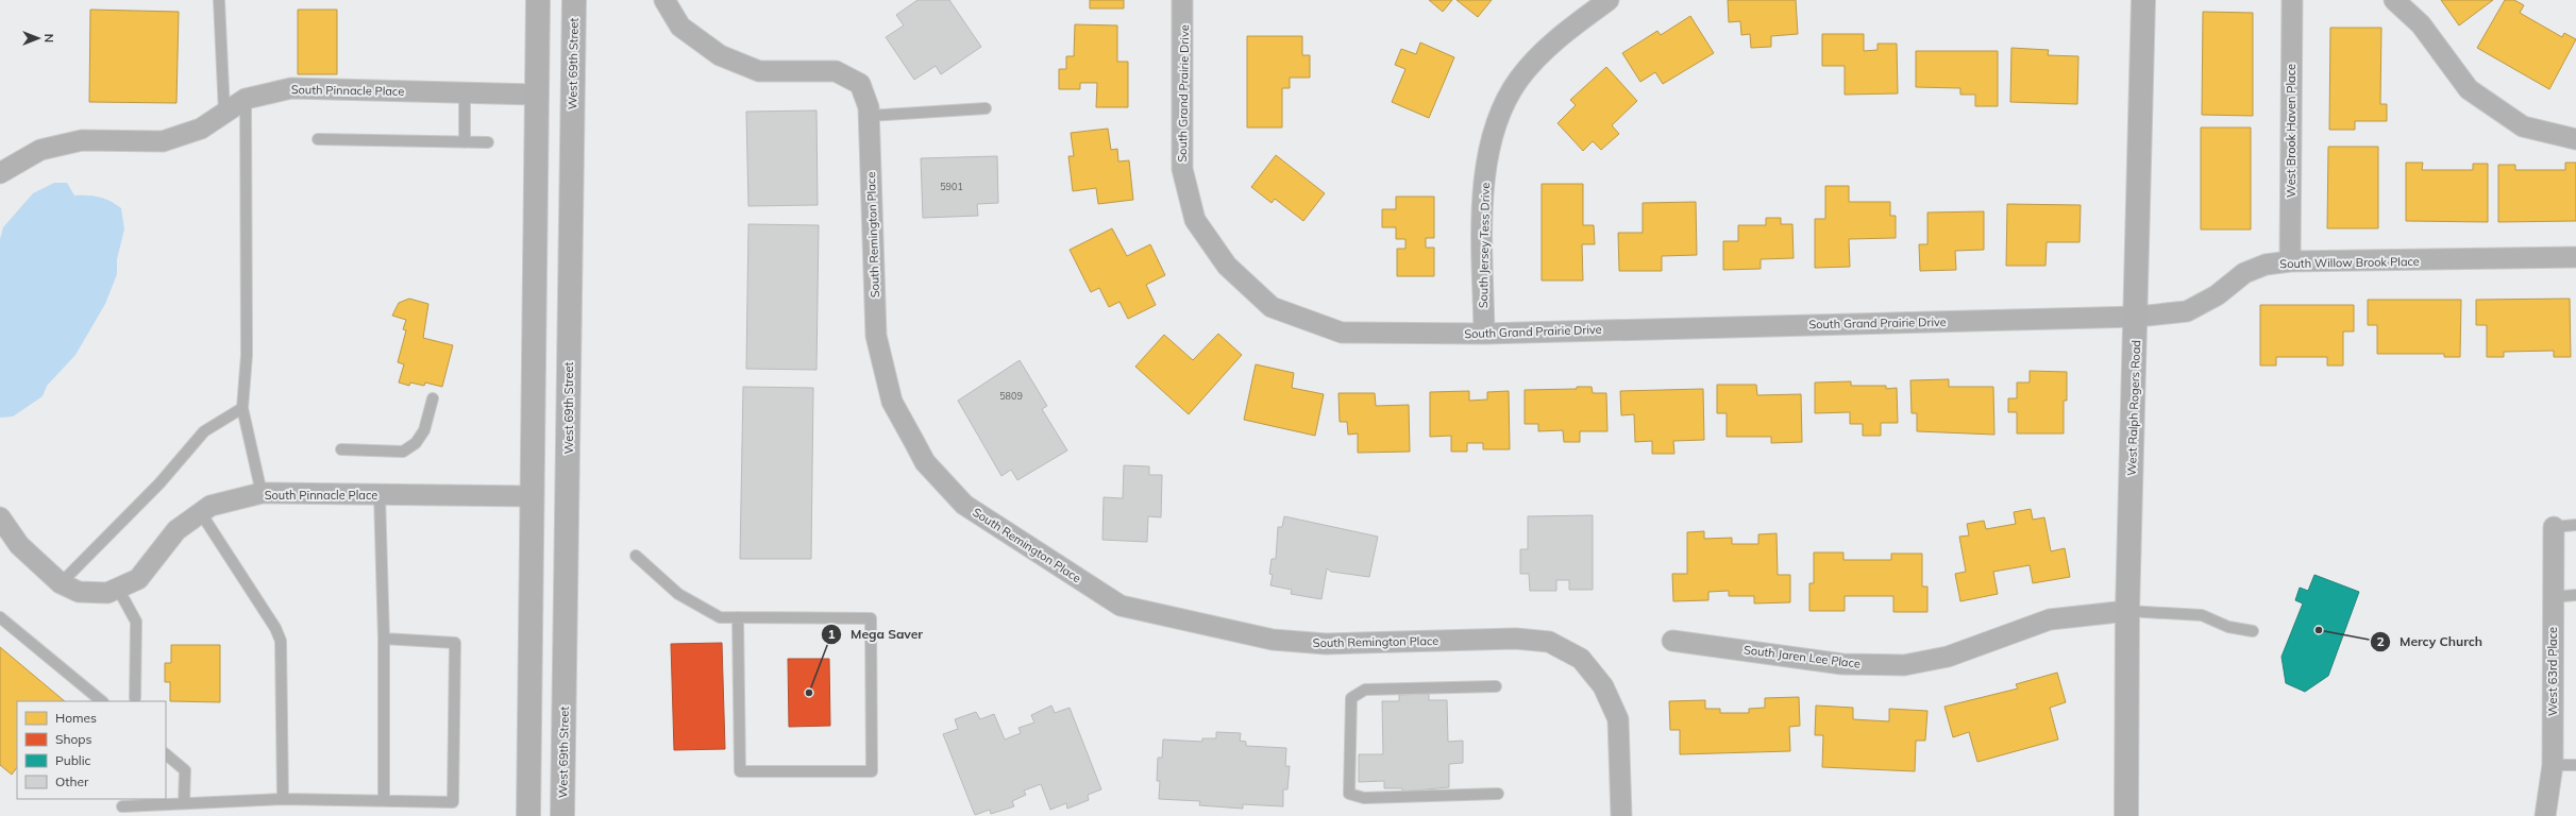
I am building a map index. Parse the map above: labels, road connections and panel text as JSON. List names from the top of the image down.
{
  "streets": {
    "main road": ["West 69th Street", "West Ralph Rogers Road"],
    "street": [
      "South Pinnacle Place",
      "South Grand Prairie Drive",
      "West Brook Haven Place",
      "South Remington Place",
      "South Jersey Tess Drive",
      "South Willow Brook Place",
      "South Jaren Lee Place",
      "West 63rd Place"
    ]
  },
  "crossings": [
    ["South Grand Prairie Drive", "South Jersey Tess Drive"],
    ["South Grand Prairie Drive", "South Willow Brook Place"],
    ["South Grand Prairie Drive", "West Ralph Rogers Road"],
    ["West Brook Haven Place", "South Willow Brook Place"],
    ["South Willow Brook Place", "West Ralph Rogers Road"],
    ["West Ralph Rogers Road", "South Jaren Lee Place"]
  ],
  "places": ["Mercy Church", "Mega Saver"],
  "house_numbers": ["5901", "5809"],
  "legend": [
    "Homes",
    "Shops",
    "Public",
    "Other"
  ],
  "north": "right"
}
